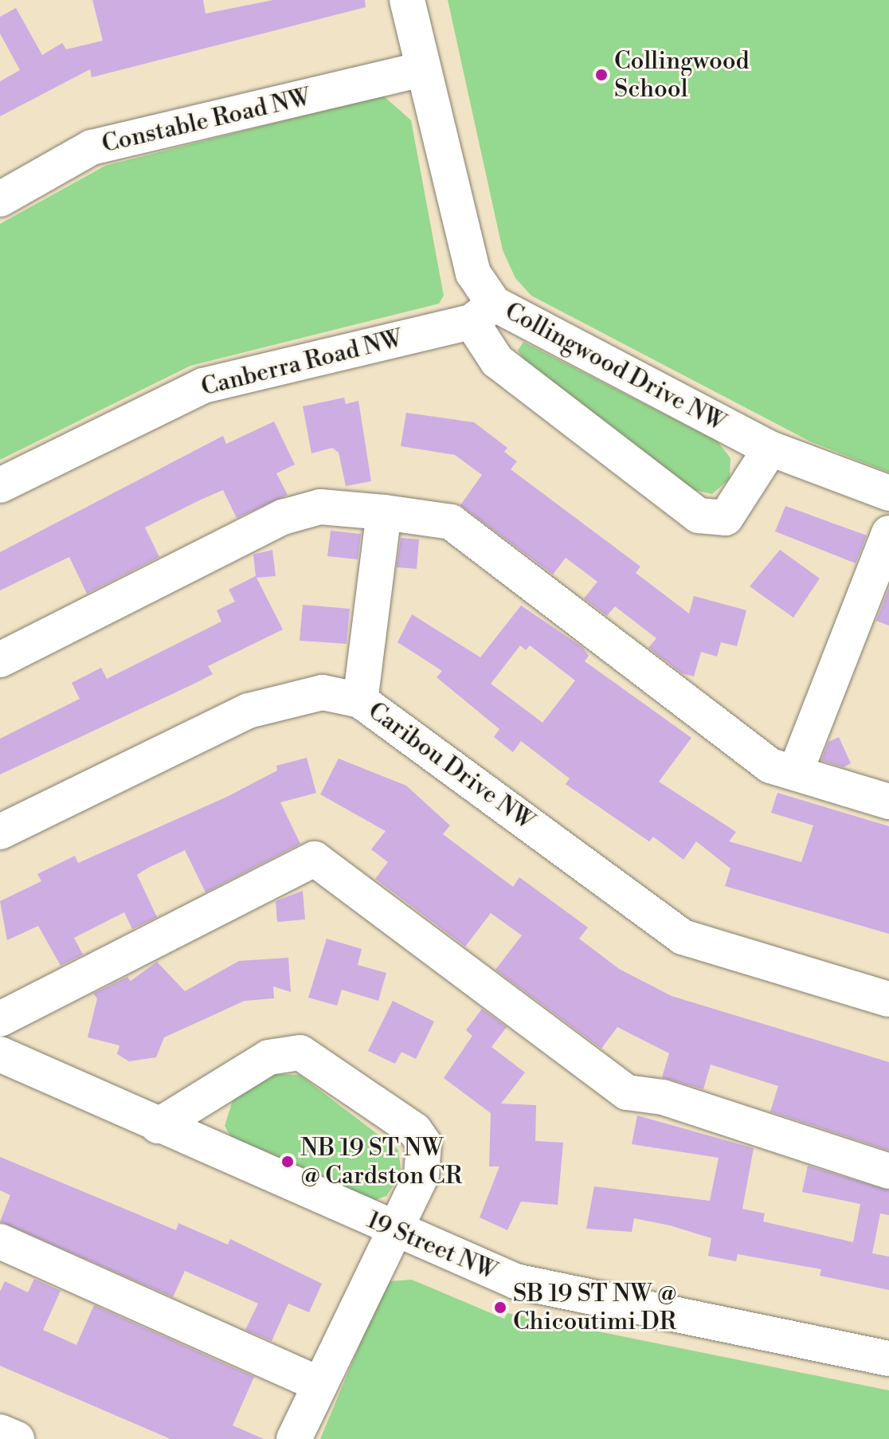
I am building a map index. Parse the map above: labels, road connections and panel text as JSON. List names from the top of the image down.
{
  "streets": {
    "street": [
      "Constable Road NW",
      "Canberra Road NW",
      "Collingwood Drive NW",
      "Caribou Drive NW",
      "19 Street NW"
    ]
  },
  "crossings": [
    ["Constable Road NW", "Collingwood Drive NW"],
    ["Canberra Road NW", "Collingwood Drive NW"]
  ],
  "places": ["Collingwood School", "NB 19 ST NW @ Cardston CR", "SB 19 ST NW @ Chicoutimi DR"]
}
